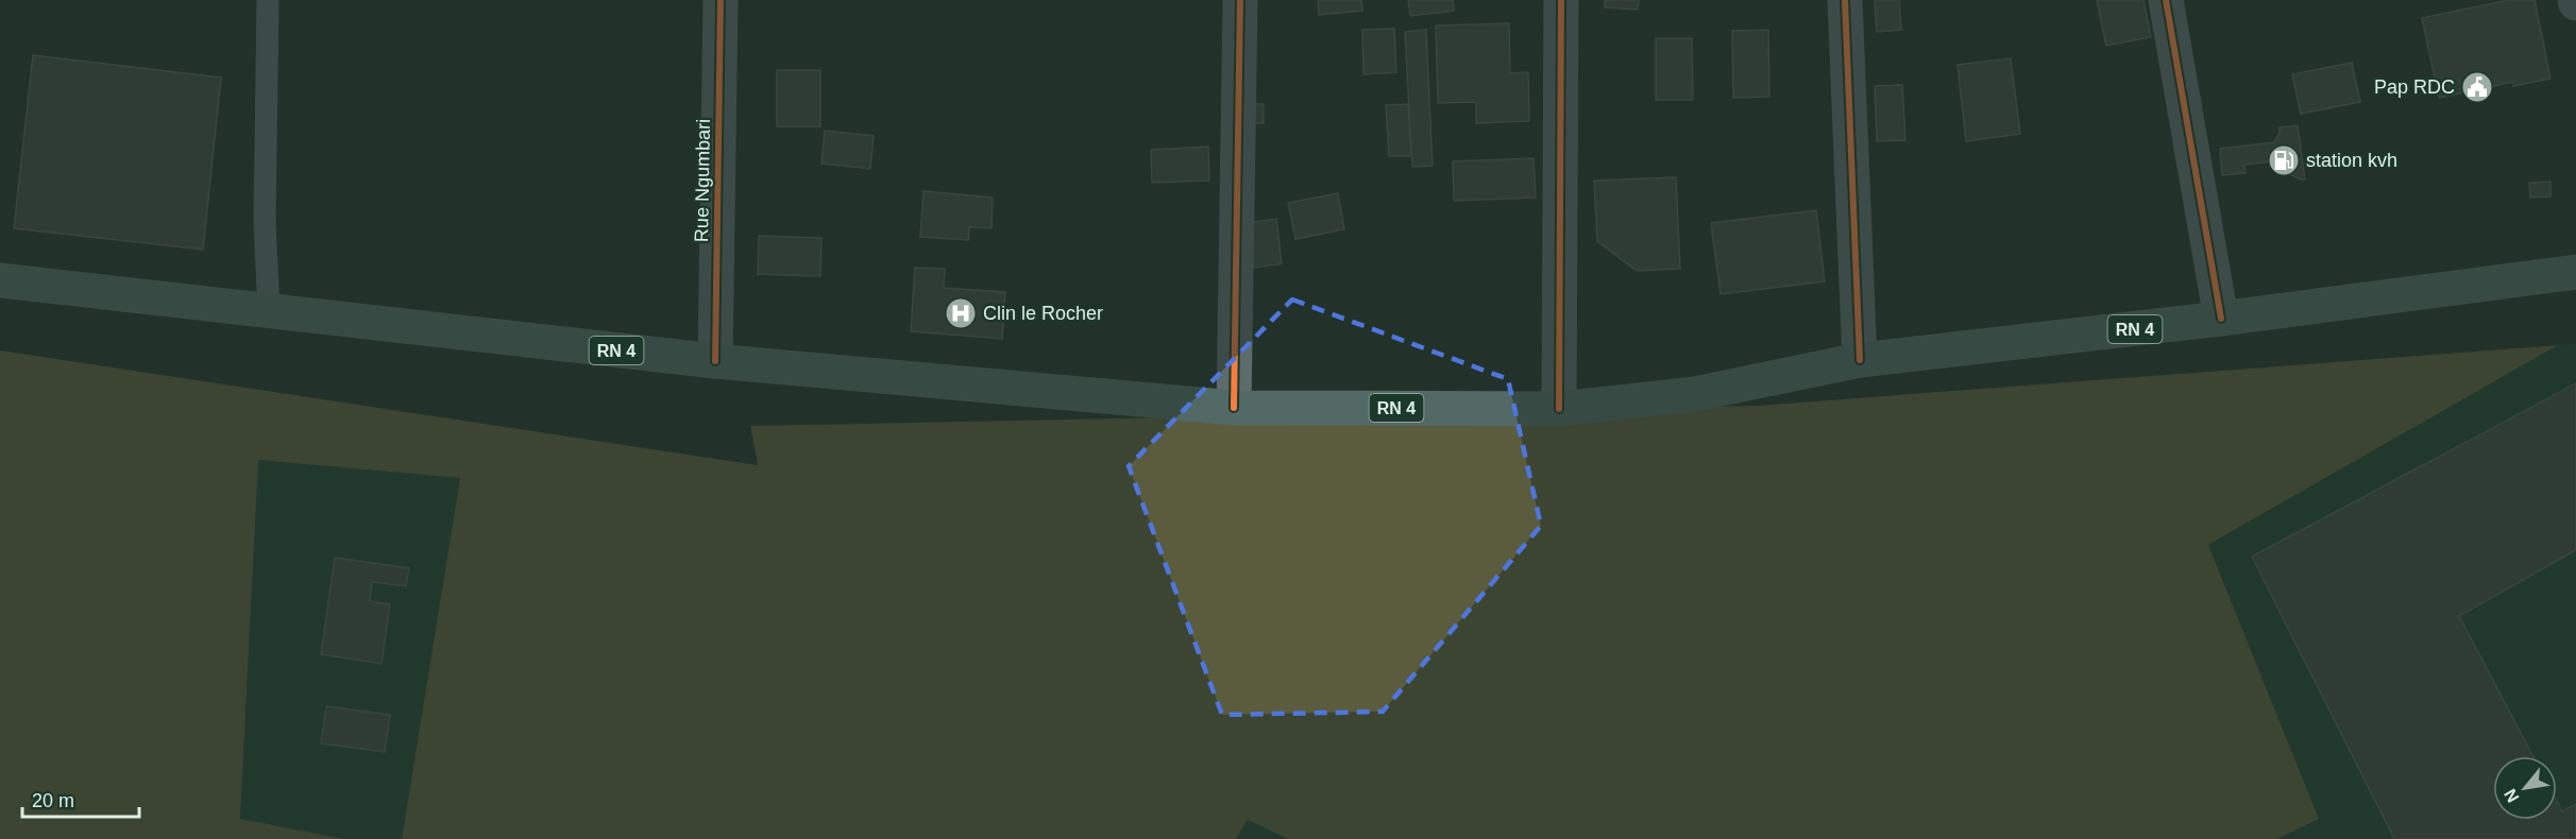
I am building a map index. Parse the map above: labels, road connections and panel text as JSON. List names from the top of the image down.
{
  "streets": {
    "highway": ["RN 4"],
    "street": ["Rue Ngumbari"]
  },
  "crossings": [
    ["Rue Ngumbari", "RN 4"]
  ],
  "places": {
    "public building": ["Pap RDC"],
    "fuel station": ["station kvh"],
    "hospital": ["Clin le Rocher"]
  },
  "scale_bar": "20 m",
  "north": "bottom left"
}
